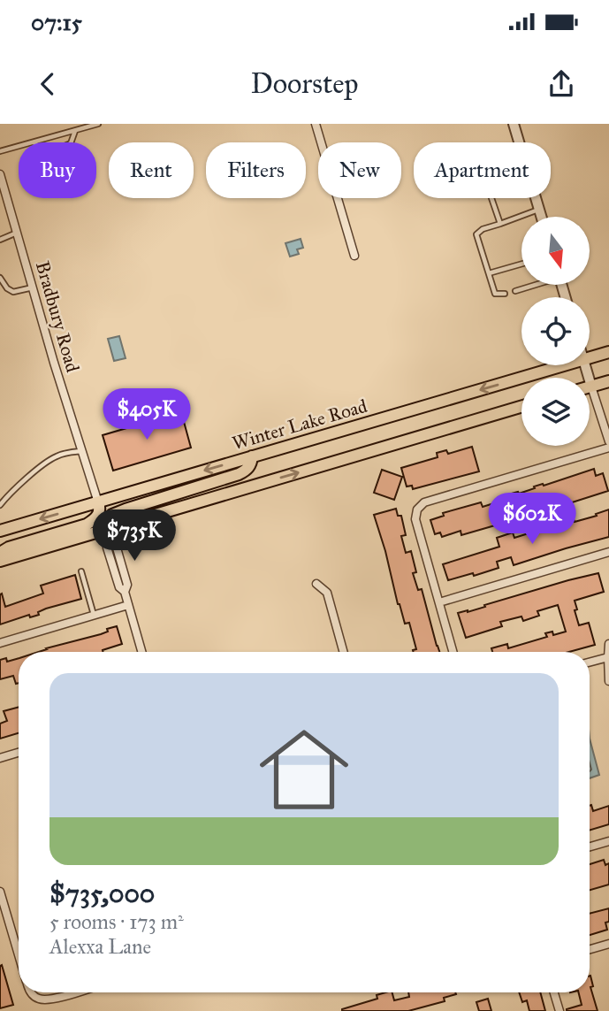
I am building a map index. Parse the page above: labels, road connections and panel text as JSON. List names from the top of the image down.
{
  "streets": {
    "main road": ["Winter Lake Road"],
    "street": ["Bradbury Road"]
  },
  "crossings": [
    ["Bradbury Road", "Winter Lake Road"]
  ],
  "north": "bottom",
  "page": {
    "status": "07:15",
    "header": "Doorstep",
    "chip": [
      "Buy",
      "Rent",
      "Filters",
      "New",
      "Apartment"
    ],
    "price": ["$405K", "$602K", "$735K"],
    "list": [
      {
        "name": "$735,000",
        "note": "5 rooms · 173 m² · Alexxa Lane"
      }
    ]
  }
}
